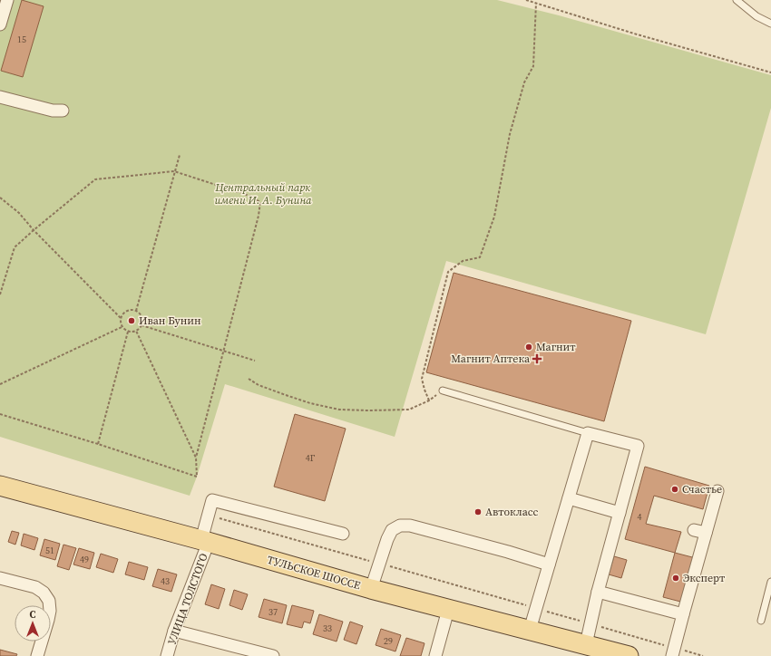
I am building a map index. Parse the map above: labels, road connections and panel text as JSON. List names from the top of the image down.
{
  "streets": {
    "main road": ["ТУЛЬСКОЕ ШОССЕ"],
    "street": ["УЛИЦА ТОЛСТОГО"]
  },
  "crossings": [
    ["ТУЛЬСКОЕ ШОССЕ", "УЛИЦА ТОЛСТОГО"]
  ],
  "parks": ["Центральный парк имени И. А. Бунина"],
  "places": {
    "other": [
      "Иван Бунин",
      "Магнит",
      "Счастье",
      "Автокласс",
      "Эксперт"
    ],
    "health": ["Магнит Аптека"]
  },
  "house_numbers": [
    "15",
    "4Г",
    "4",
    "51",
    "49",
    "43",
    "37",
    "33",
    "29"
  ],
  "north": "top"
}
